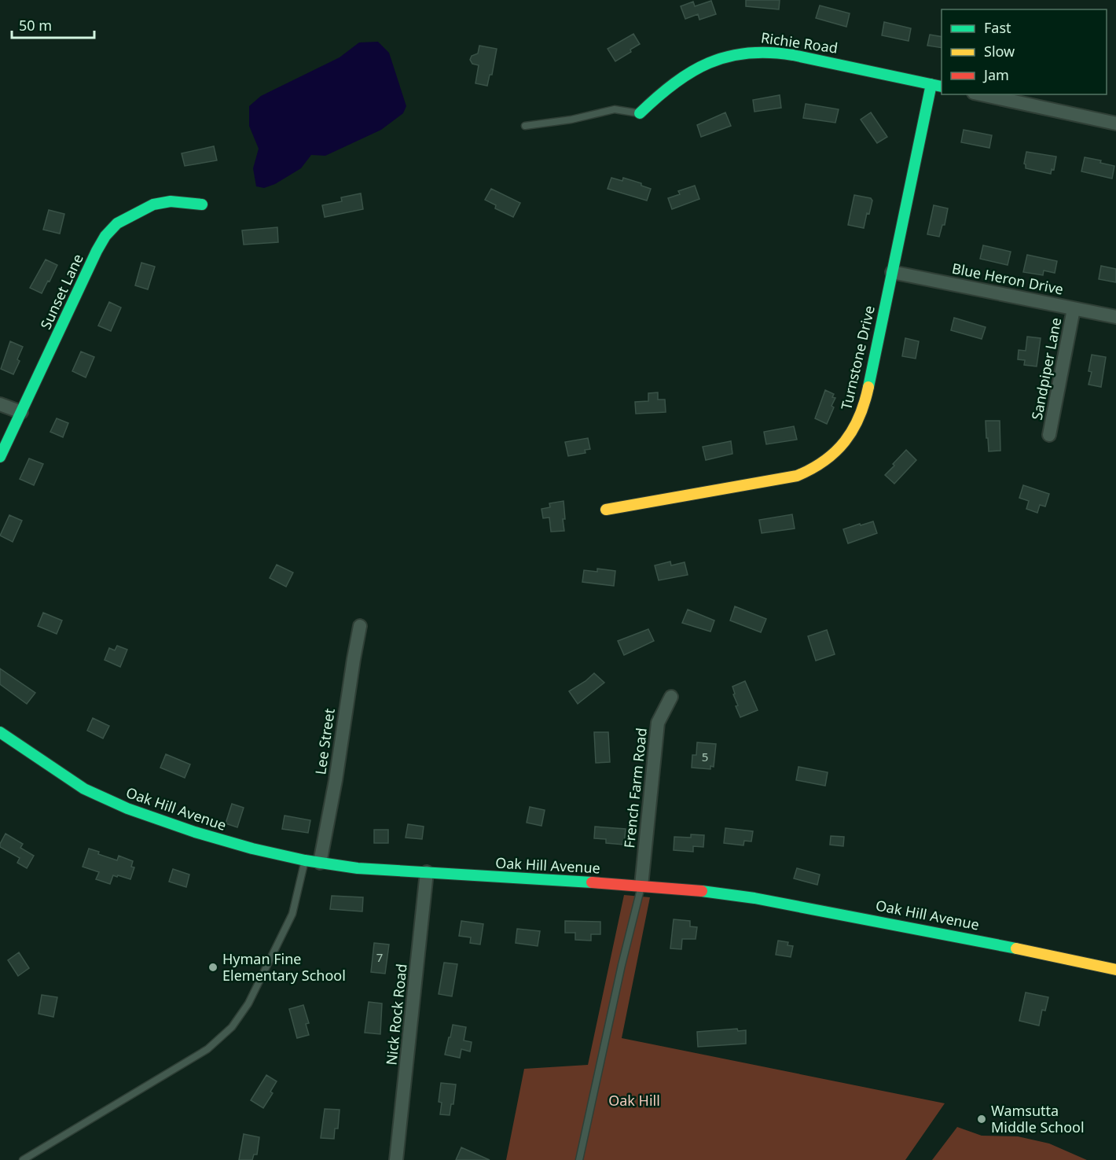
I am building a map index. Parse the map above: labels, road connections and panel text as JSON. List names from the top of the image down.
{
  "streets": {
    "street": [
      "Richie Road",
      "Blue Heron Drive",
      "Sunset Lane",
      "Turnstone Drive",
      "Sandpiper Lane",
      "Lee Street",
      "French Farm Road",
      "Oak Hill Avenue",
      "Nick Rock Road"
    ]
  },
  "crossings": [
    ["Richie Road", "Turnstone Drive"],
    ["Blue Heron Drive", "Turnstone Drive"],
    ["Blue Heron Drive", "Sandpiper Lane"],
    ["Lee Street", "Oak Hill Avenue"],
    ["French Farm Road", "Oak Hill Avenue"],
    ["Oak Hill Avenue", "Nick Rock Road"]
  ],
  "parks": ["Oak Hill"],
  "places": ["Hyman Fine Elementary School", "Wamsutta Middle School"],
  "house_numbers": ["5", "7"],
  "legend": ["Fast", "Slow", "Jam"],
  "scale_bar": "50 m"
}
